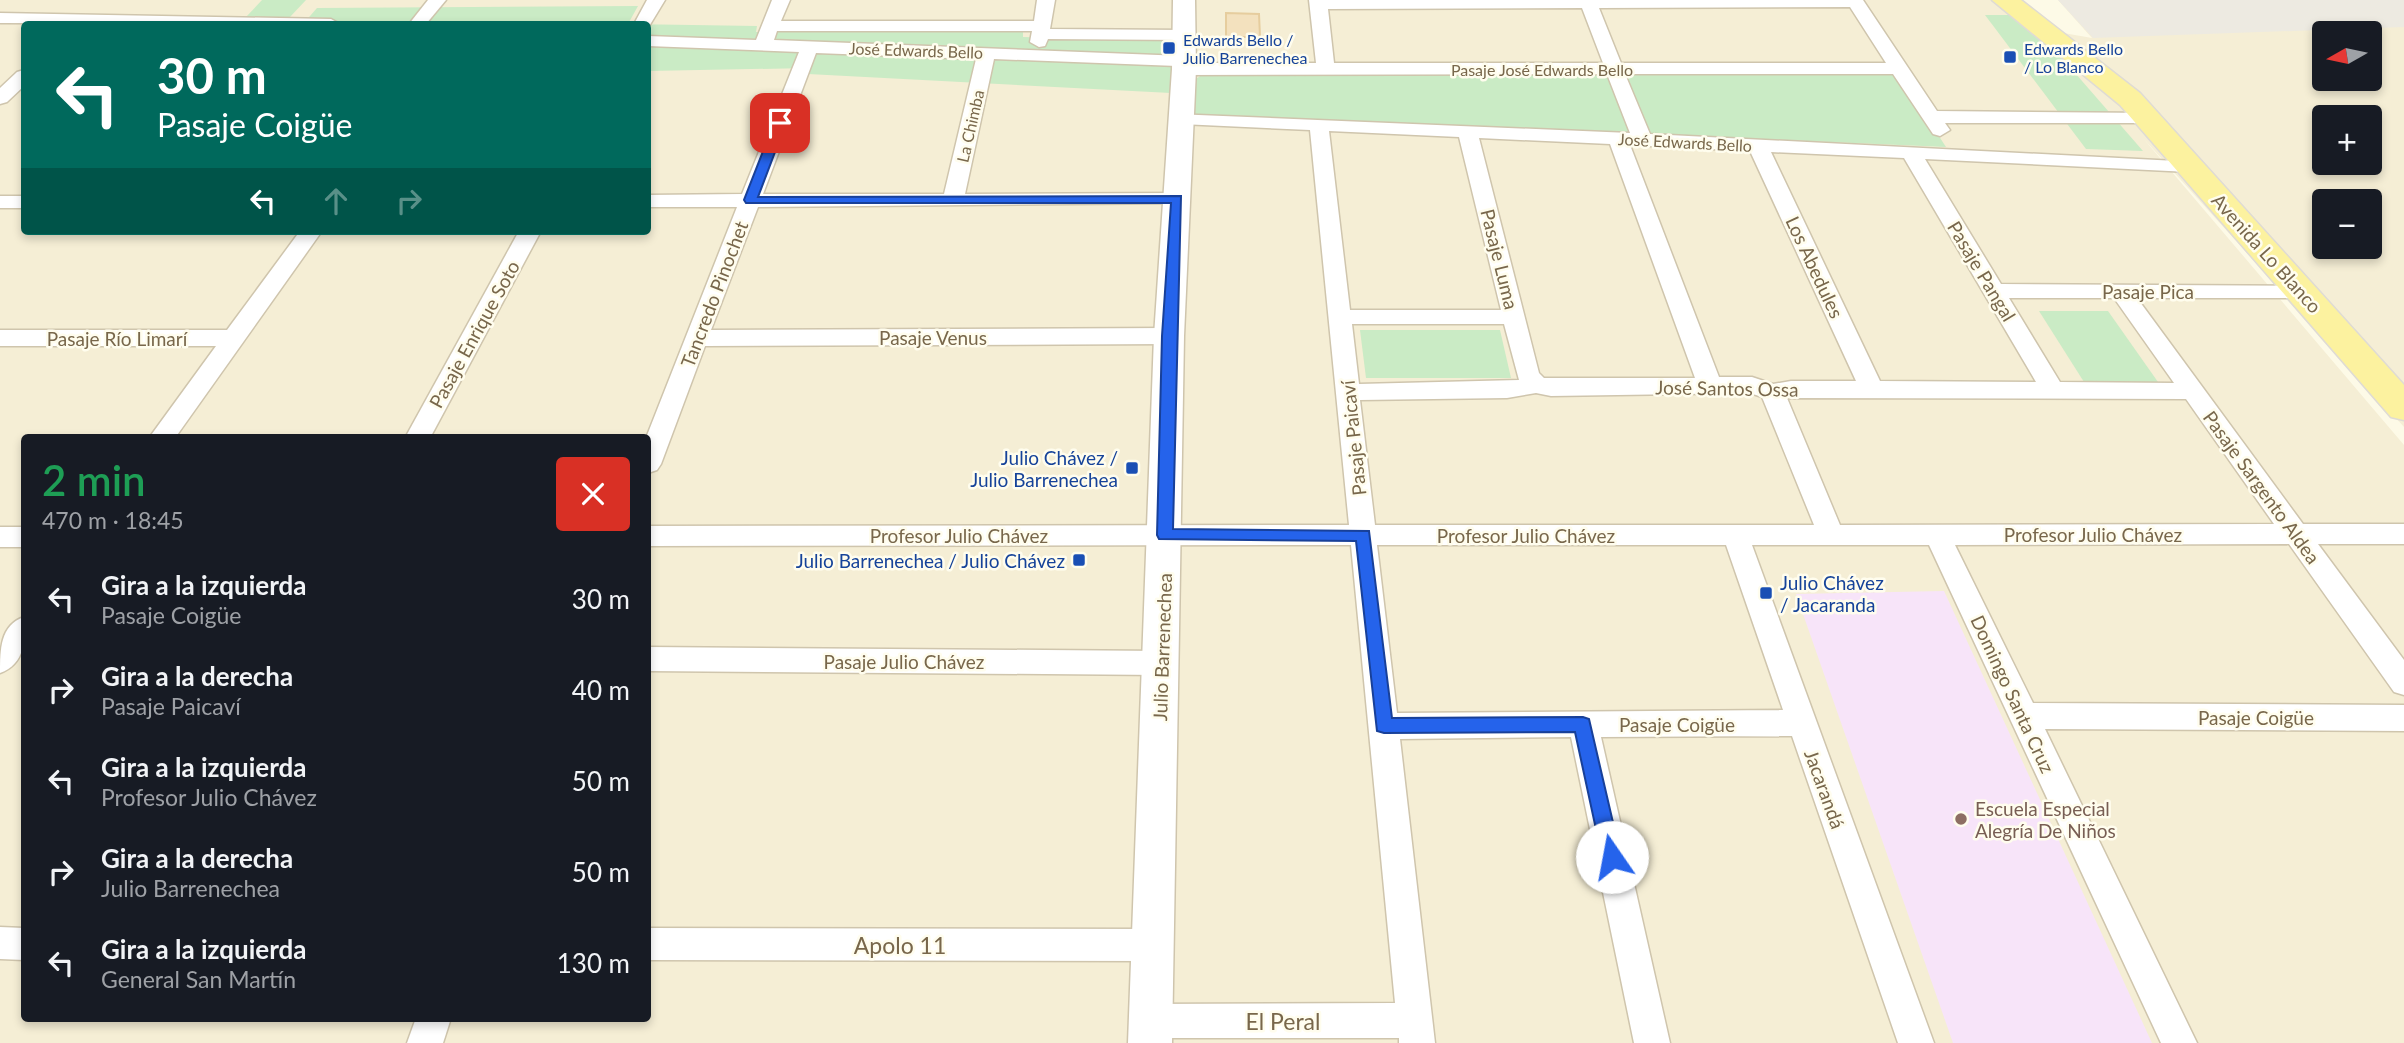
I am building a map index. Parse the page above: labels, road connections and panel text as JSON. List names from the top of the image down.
{
  "streets": {
    "main road": ["Avenida Lo Blanco"],
    "street": [
      "José Edwards Bello",
      "Pasaje José Edwards Bello",
      "La Chimba",
      "Pasaje Luma",
      "Los Abedules",
      "Pasaje Pangal",
      "Pasaje Pica",
      "Tancredo Pinochet",
      "Pasaje Enrique Soto",
      "Pasaje Venus",
      "Pasaje Río Limarí",
      "José Santos Ossa",
      "Pasaje Paicaví",
      "Pasaje Sargento Aldea",
      "Profesor Julio Chávez",
      "Julio Barrenechea",
      "Pasaje Julio Chávez",
      "Domingo Santa Cruz",
      "Pasaje Coigüe",
      "Jacarandá",
      "Apolo 11",
      "El Peral"
    ]
  },
  "crossings": [
    ["José Edwards Bello", "Pasaje José Edwards Bello"],
    ["José Edwards Bello", "La Chimba"],
    ["José Edwards Bello", "Avenida Lo Blanco"],
    ["José Edwards Bello", "Pasaje Luma"],
    ["José Edwards Bello", "Los Abedules"],
    ["José Edwards Bello", "Pasaje Pangal"],
    ["José Edwards Bello", "Tancredo Pinochet"],
    ["José Edwards Bello", "Pasaje Paicaví"],
    ["José Edwards Bello", "Julio Barrenechea"],
    ["Pasaje José Edwards Bello", "Julio Barrenechea"],
    ["Avenida Lo Blanco", "Pasaje Pica"],
    ["Pasaje Luma", "José Santos Ossa"],
    ["Los Abedules", "José Santos Ossa"],
    ["Pasaje Pangal", "Pasaje Pica"],
    ["Pasaje Pangal", "José Santos Ossa"],
    ["Pasaje Pica", "Pasaje Sargento Aldea"],
    ["Tancredo Pinochet", "Pasaje Venus"],
    ["Pasaje Venus", "Julio Barrenechea"],
    ["José Santos Ossa", "Pasaje Paicaví"],
    ["José Santos Ossa", "Pasaje Sargento Aldea"],
    ["Pasaje Paicaví", "Profesor Julio Chávez"],
    ["Pasaje Paicaví", "Pasaje Coigüe"],
    ["Pasaje Paicaví", "El Peral"],
    ["Pasaje Sargento Aldea", "Profesor Julio Chávez"],
    ["Profesor Julio Chávez", "Julio Barrenechea"],
    ["Profesor Julio Chávez", "Domingo Santa Cruz"],
    ["Profesor Julio Chávez", "Jacarandá"],
    ["Julio Barrenechea", "Pasaje Julio Chávez"],
    ["Julio Barrenechea", "Apolo 11"],
    ["Julio Barrenechea", "El Peral"],
    ["Domingo Santa Cruz", "Pasaje Coigüe"],
    ["Pasaje Coigüe", "Jacarandá"]
  ],
  "places": {
    "transit": [
      "Edwards Bello / Julio Barrenechea",
      "Edwards Bello / Lo Blanco",
      "Julio Chávez / Julio Barrenechea",
      "Julio Barrenechea / Julio Chávez",
      "Julio Chávez / Jacaranda"
    ],
    "other": ["Escuela Especial Alegría De Niños"]
  },
  "north": "left",
  "page": {
    "map_buttons": ["+", "−"],
    "turn": ["30 m", "Pasaje Coigüe"],
    "heading": ["2 min", "470 m · 18:45"],
    "list": [
      {
        "name": "Gira a la izquierda",
        "note": "Pasaje Coigüe",
        "value": "30 m"
      },
      {
        "name": "Gira a la derecha",
        "note": "Pasaje Paicaví",
        "value": "40 m"
      },
      {
        "name": "Gira a la izquierda",
        "note": "Profesor Julio Chávez",
        "value": "50 m"
      },
      {
        "name": "Gira a la derecha",
        "note": "Julio Barrenechea",
        "value": "50 m"
      },
      {
        "name": "Gira a la izquierda",
        "note": "General San Martín",
        "value": "130 m"
      }
    ]
  }
}
